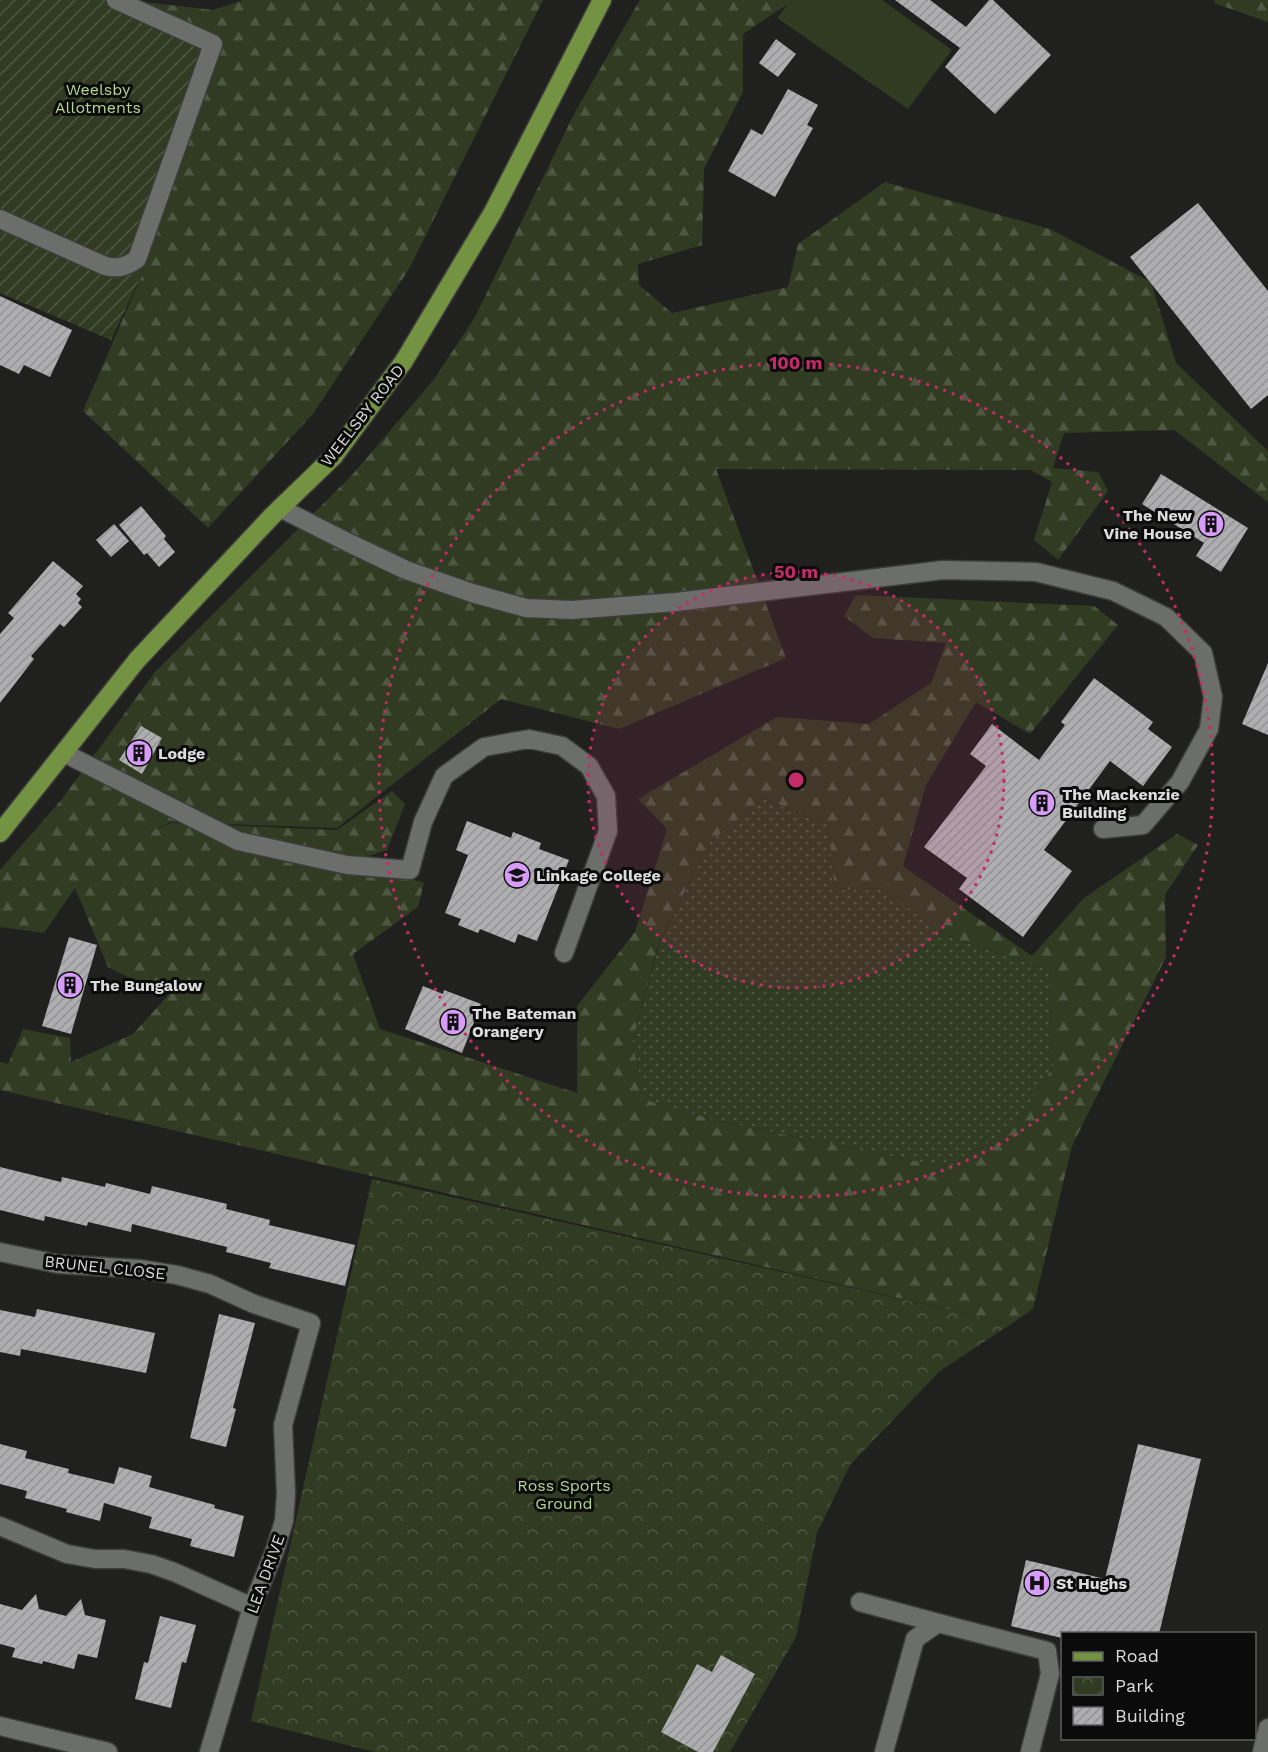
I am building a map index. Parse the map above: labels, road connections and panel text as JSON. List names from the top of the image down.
{
  "streets": {
    "main road": ["WEELSBY ROAD"],
    "street": ["BRUNEL CLOSE", "LEA DRIVE"]
  },
  "crossings": [
    ["BRUNEL CLOSE", "LEA DRIVE"]
  ],
  "parks": ["Weelsby Allotments", "Ross Sports Ground"],
  "places": {
    "building": [
      "The New Vine House",
      "Lodge",
      "The Mackenzie Building",
      "The Bungalow",
      "The Bateman Orangery"
    ],
    "school or university": ["Linkage College"],
    "hospital": ["St Hughs"]
  },
  "legend": ["Road", "Park", "Building"],
  "rings": ["100 m", "50 m"]
}
